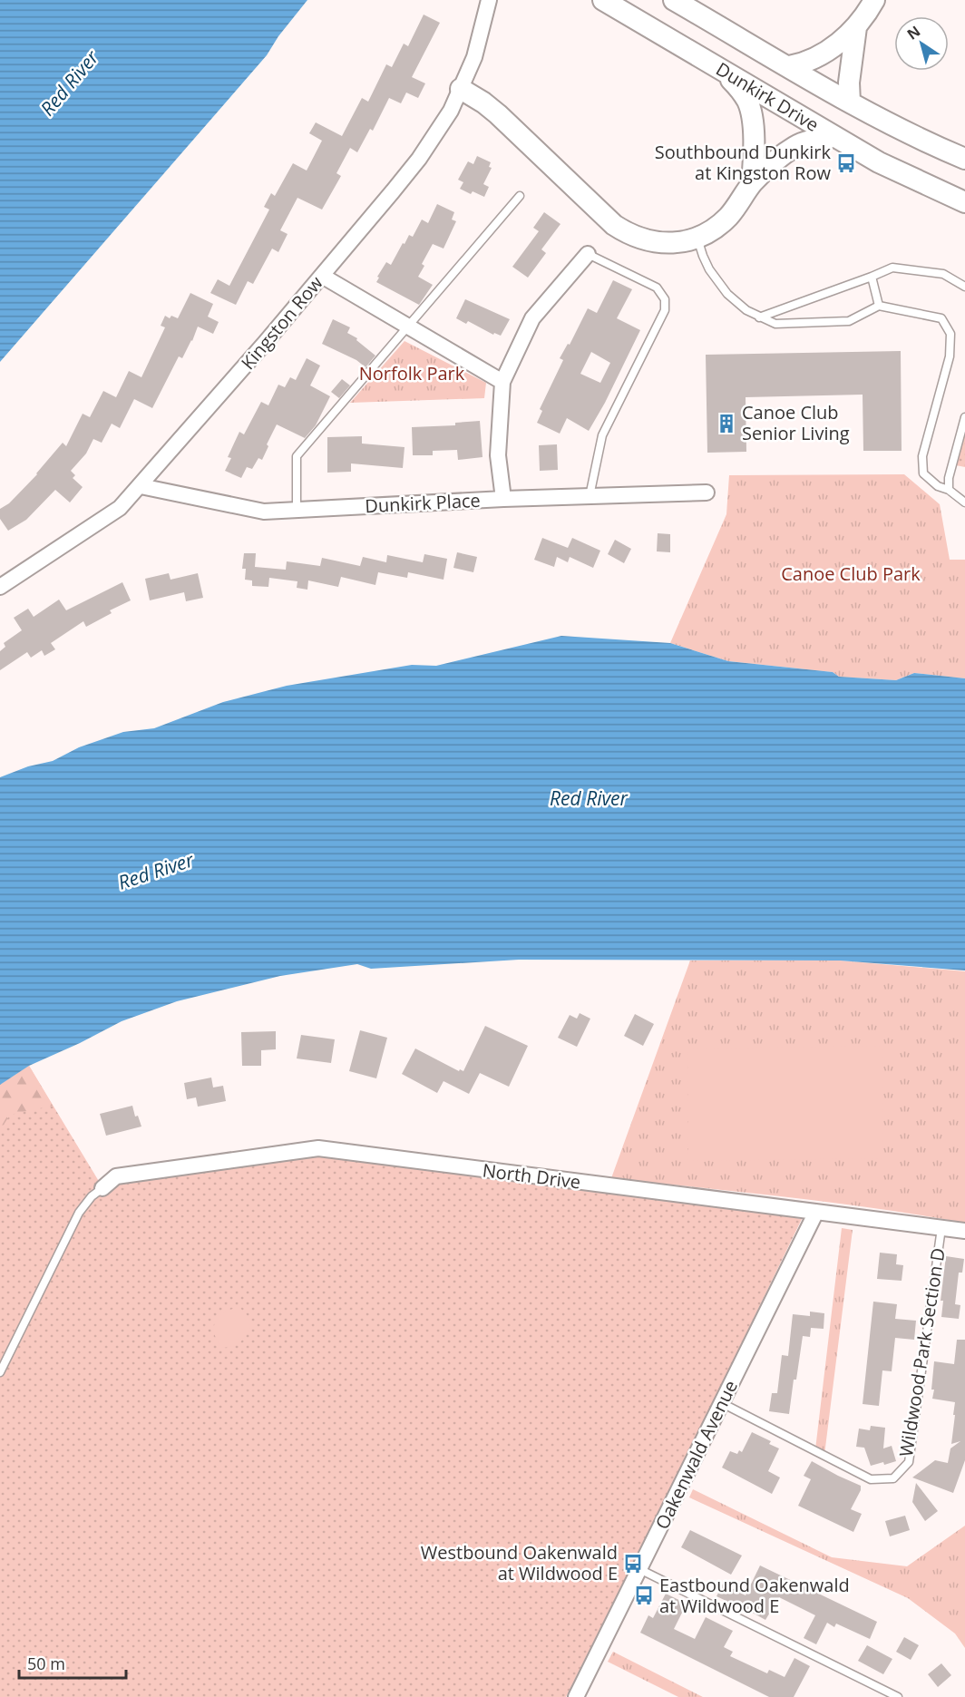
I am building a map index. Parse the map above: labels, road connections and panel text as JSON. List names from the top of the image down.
{
  "streets": {
    "main road": ["Dunkirk Drive"],
    "street": [
      "Kingston Row",
      "Dunkirk Place",
      "North Drive",
      "Oakenwald Avenue"
    ],
    "lane": ["Wildwood Park Section D"]
  },
  "crossings": [
    ["Kingston Row", "Dunkirk Place"],
    ["North Drive", "Wildwood Park Section D"],
    ["North Drive", "Oakenwald Avenue"],
    ["Wildwood Park Section D", "Oakenwald Avenue"]
  ],
  "water": ["Red River"],
  "parks": ["Norfolk Park", "Canoe Club Park"],
  "places": {
    "bus stop": ["Southbound Dunkirk at Kingston Row", "Westbound Oakenwald at Wildwood E", "Eastbound Oakenwald at Wildwood E"],
    "building": ["Canoe Club Senior Living"]
  },
  "scale_bar": "50 m",
  "north": "top left"
}
